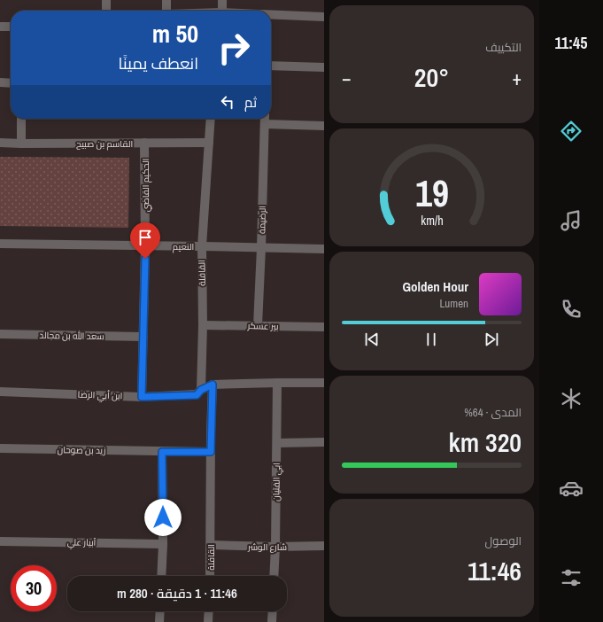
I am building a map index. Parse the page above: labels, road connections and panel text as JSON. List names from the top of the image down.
{
  "streets": {
    "street": [
      "القاسم بن صبيح",
      "الحكيم القاضي",
      "الرضيمة",
      "النعيم",
      "القافلة",
      "بير عسكر",
      "سعد الله بن مجالد",
      "ابن أبي الرضا",
      "زيد بن صوحان",
      "ابي الفتيان",
      "آبيار علي",
      "شارع الوشر"
    ]
  },
  "crossings": [
    ["القاسم بن صبيح", "الحكيم القاضي"],
    ["القاسم بن صبيح", "القافلة"],
    ["الحكيم القاضي", "النعيم"],
    ["الحكيم القاضي", "سعد الله بن مجالد"],
    ["الحكيم القاضي", "ابن أبي الرضا"],
    ["الرضيمة", "النعيم"],
    ["الرضيمة", "بير عسكر"],
    ["النعيم", "القافلة"],
    ["القافلة", "بير عسكر"],
    ["القافلة", "ابن أبي الرضا"],
    ["القافلة", "زيد بن صوحان"],
    ["القافلة", "شارع الوشر"],
    ["ابن أبي الرضا", "ابي الفتيان"],
    ["ابي الفتيان", "شارع الوشر"]
  ],
  "page": {
    "tabs": "11:45",
    "tile": [
      "التكييف",
      ["المدى · 64%", "320 km"],
      ["الوصول", "11:46"]
    ],
    "turn": ["50 m", "انعطف يمينًا"],
    "heat": ["−", "20°", "+"],
    "then": "ثم",
    "song": ["Golden Hour", "Lumen"],
    "limit": "30",
    "trip": "11:46 · 1 دقيقة · 280 m",
    "gauge": ["19", "km/h"]
  }
}
